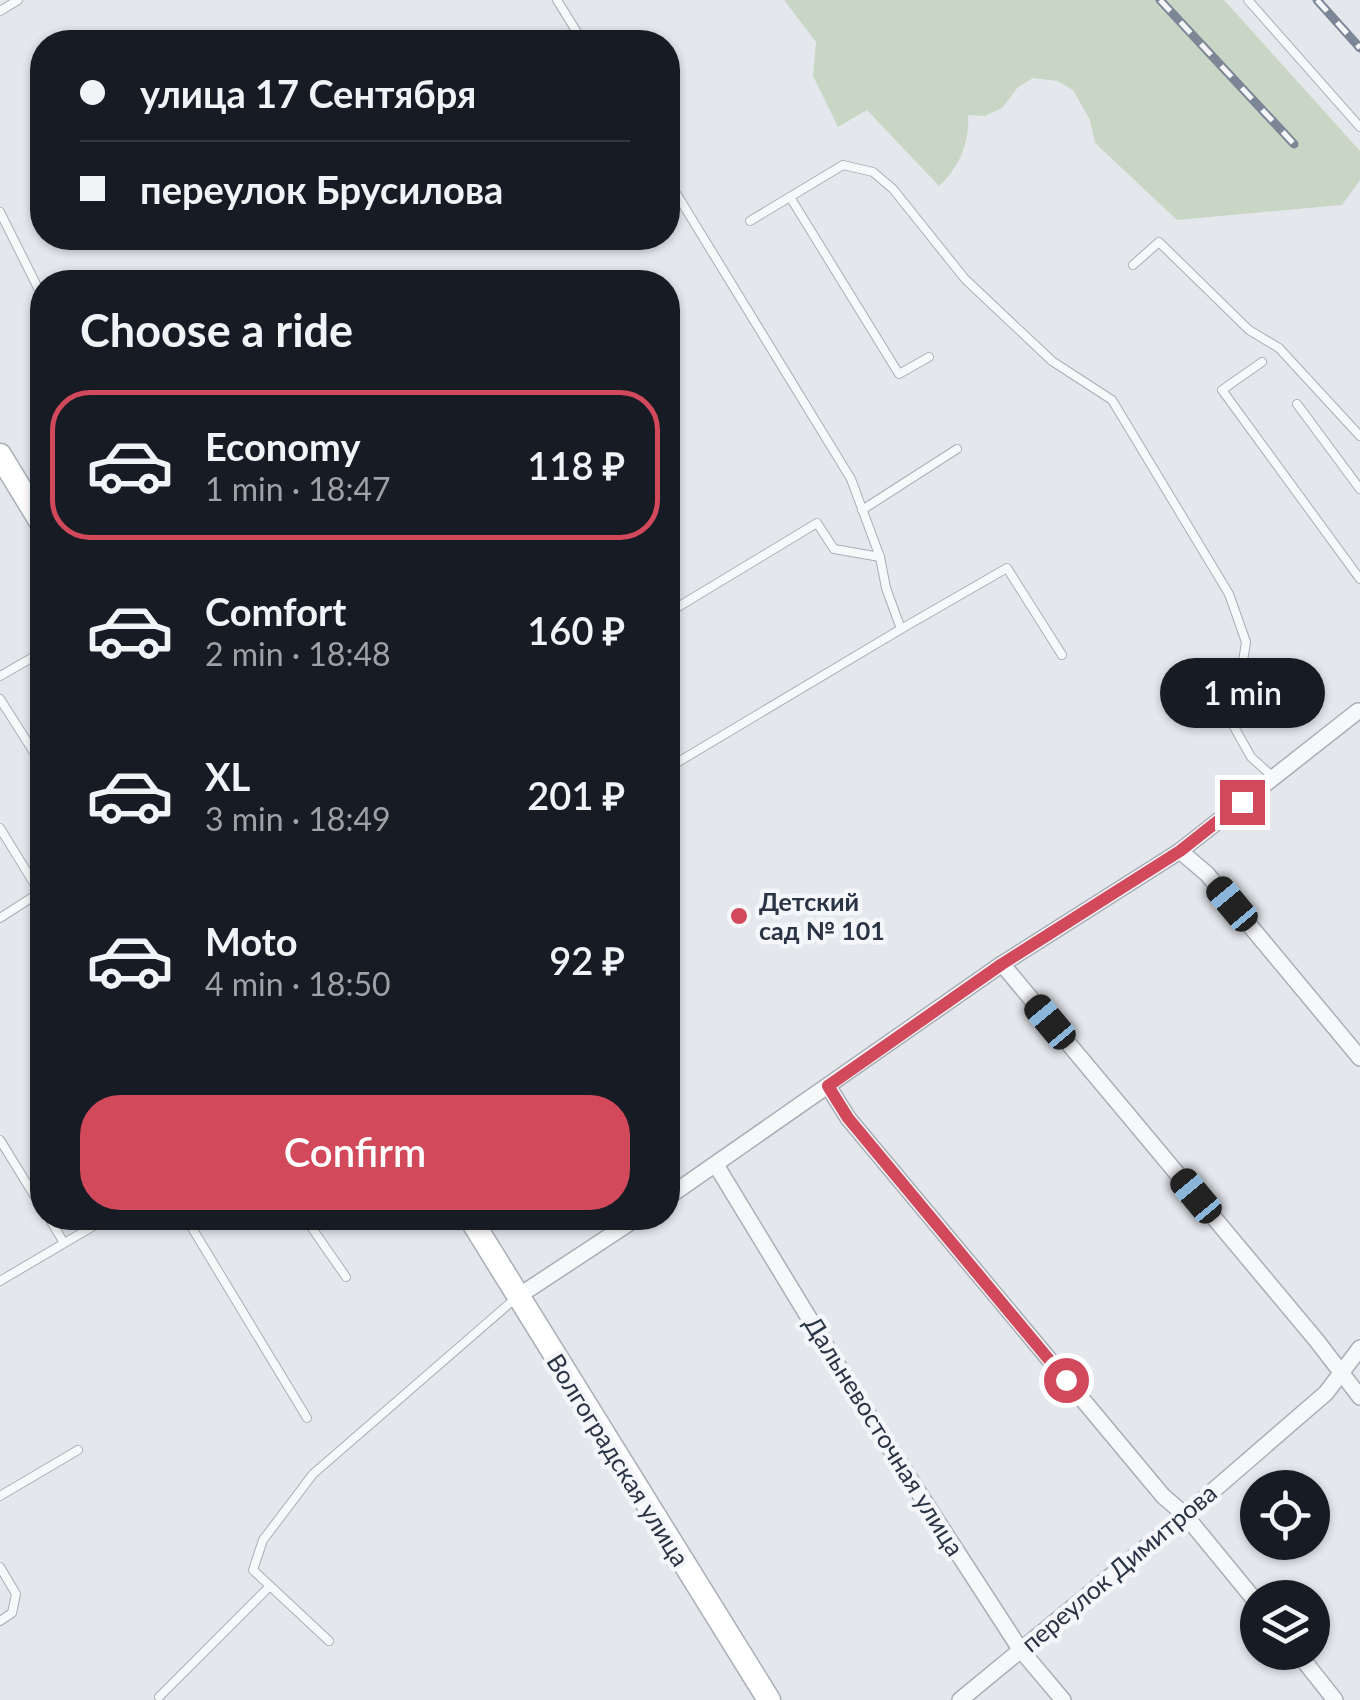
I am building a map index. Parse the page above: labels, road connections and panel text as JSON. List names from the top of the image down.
{
  "streets": {
    "main road": ["Волгоградская улица"],
    "street": ["Дальневосточная улица", "переулок Димитрова"]
  },
  "crossings": [
    ["Дальневосточная улица", "переулок Димитрова"]
  ],
  "places": ["Детский сад № 101"],
  "page": {
    "banner": ["улица 17 Сентября", "переулок Брусилова"],
    "heading": "Choose a ride",
    "list": [
      {
        "name": "Economy",
        "note": "1 min · 18:47",
        "value": "118 ₽"
      },
      {
        "name": "Comfort",
        "note": "2 min · 18:48",
        "value": "160 ₽"
      },
      {
        "name": "XL",
        "note": "3 min · 18:49",
        "value": "201 ₽"
      },
      {
        "name": "Moto",
        "note": "4 min · 18:50",
        "value": "92 ₽"
      }
    ],
    "bubble": "1 min",
    "buttons": "Confirm"
  }
}
